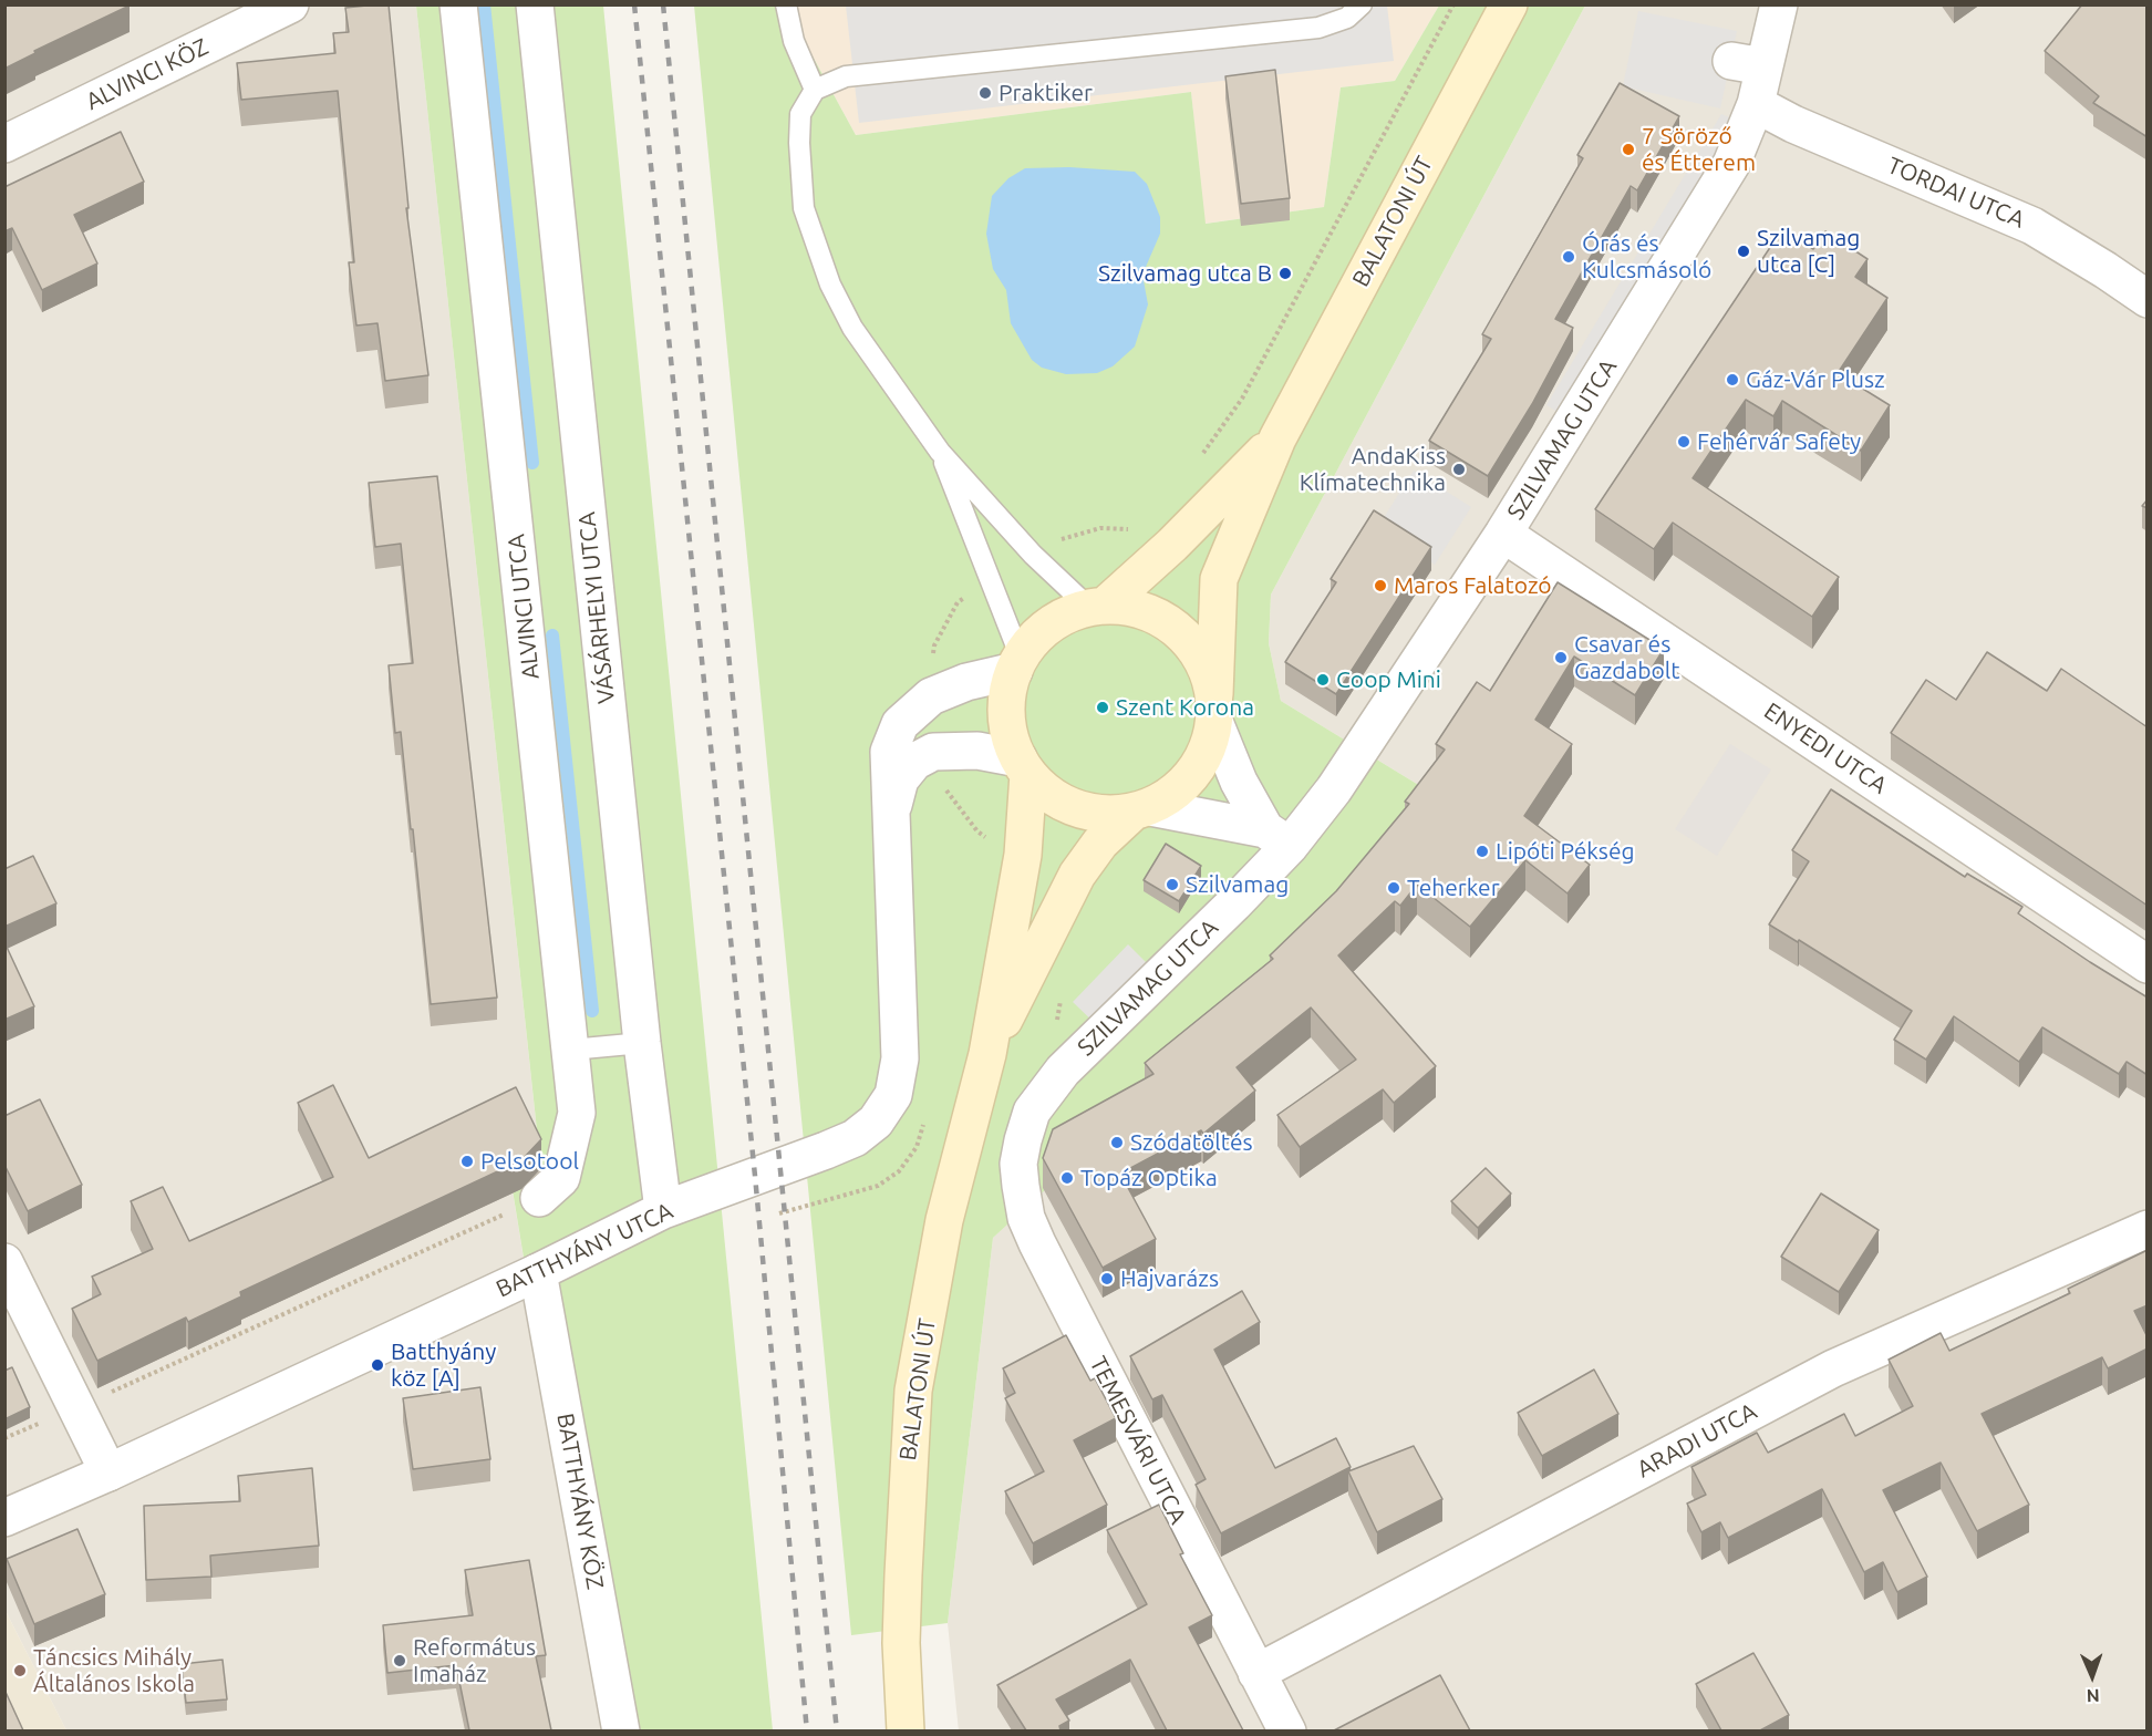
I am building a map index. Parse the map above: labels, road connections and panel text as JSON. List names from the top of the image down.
{
  "streets": {
    "main road": ["BALATONI ÚT"],
    "street": [
      "ALVINCI KÖZ",
      "TORDAI UTCA",
      "SZILVAMAG UTCA",
      "ALVINCI UTCA",
      "VÁSÁRHELYI UTCA",
      "ENYEDI UTCA",
      "BATTHYÁNY UTCA",
      "TEMESVÁRI UTCA",
      "ARADI UTCA",
      "BATTHYÁNY KÖZ"
    ]
  },
  "crossings": [
    ["TORDAI UTCA", "SZILVAMAG UTCA"],
    ["BALATONI ÚT", "BATTHYÁNY UTCA"],
    ["SZILVAMAG UTCA", "ENYEDI UTCA"],
    ["SZILVAMAG UTCA", "TEMESVÁRI UTCA"],
    ["VÁSÁRHELYI UTCA", "BATTHYÁNY UTCA"],
    ["BATTHYÁNY UTCA", "BATTHYÁNY KÖZ"],
    ["TEMESVÁRI UTCA", "ARADI UTCA"]
  ],
  "places": [
    "Praktiker",
    "7 Söröző és Étterem",
    "Szilvamag utca [C]",
    "Órás és Kulcsmásoló",
    "Szilvamag utca B",
    "Gáz-Vár Plusz",
    "Fehérvár Safety",
    "AndaKiss Klímatechnika",
    "Maros Falatozó",
    "Csavar és Gazdabolt",
    "Coop Mini",
    "Szent Korona",
    "Lipóti Pékség",
    "Szilvamag",
    "Teherker",
    "Szódatöltés",
    "Pelsotool",
    "Topáz Optika",
    "Hajvarázs",
    "Batthyány köz [A]",
    "Református Imaház",
    "Táncsics Mihály Általános Iskola"
  ],
  "north": "bottom"
}
